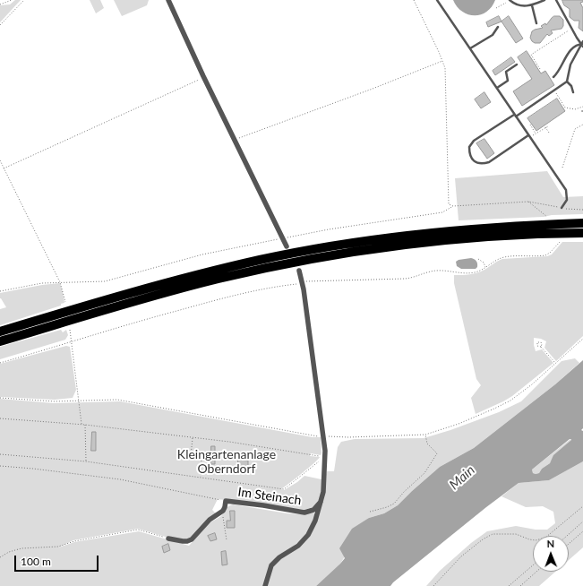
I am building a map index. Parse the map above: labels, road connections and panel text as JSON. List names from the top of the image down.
{
  "streets": {
    "street": ["Im Steinach"]
  },
  "water": ["Main"],
  "parks": ["Kleingartenanlage Oberndorf"],
  "scale_bar": "100 m",
  "north": "top"
}
